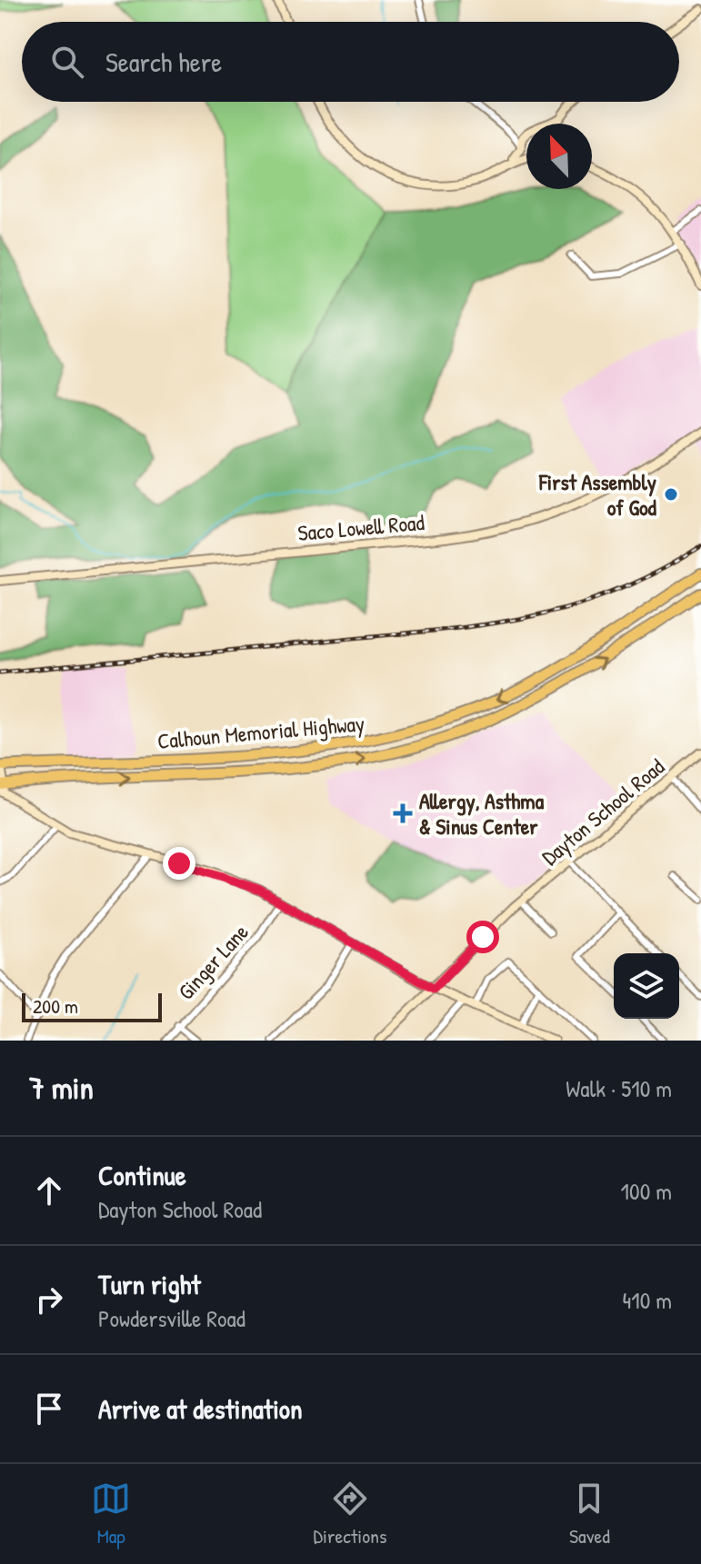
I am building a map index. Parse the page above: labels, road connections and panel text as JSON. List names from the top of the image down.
{
  "streets": {
    "highway": ["Calhoun Memorial Highway"],
    "street": ["Saco Lowell Road", "Dayton School Road", "Ginger Lane"]
  },
  "places": {
    "other": ["First Assembly of God"],
    "health": ["Allergy, Asthma & Sinus Center"]
  },
  "scale_bar": "200 m",
  "north": "top left",
  "page": {
    "search": "Search here",
    "scale": "200 m",
    "heading": ["7 min", "Walk · 510 m"],
    "list": [
      ["Continue", "Dayton School Road", "100 m"],
      ["Turn right", "Powdersville Road", "410 m"],
      "Arrive at destination"
    ],
    "nav": ["Map", "Directions", "Saved"]
  }
}
